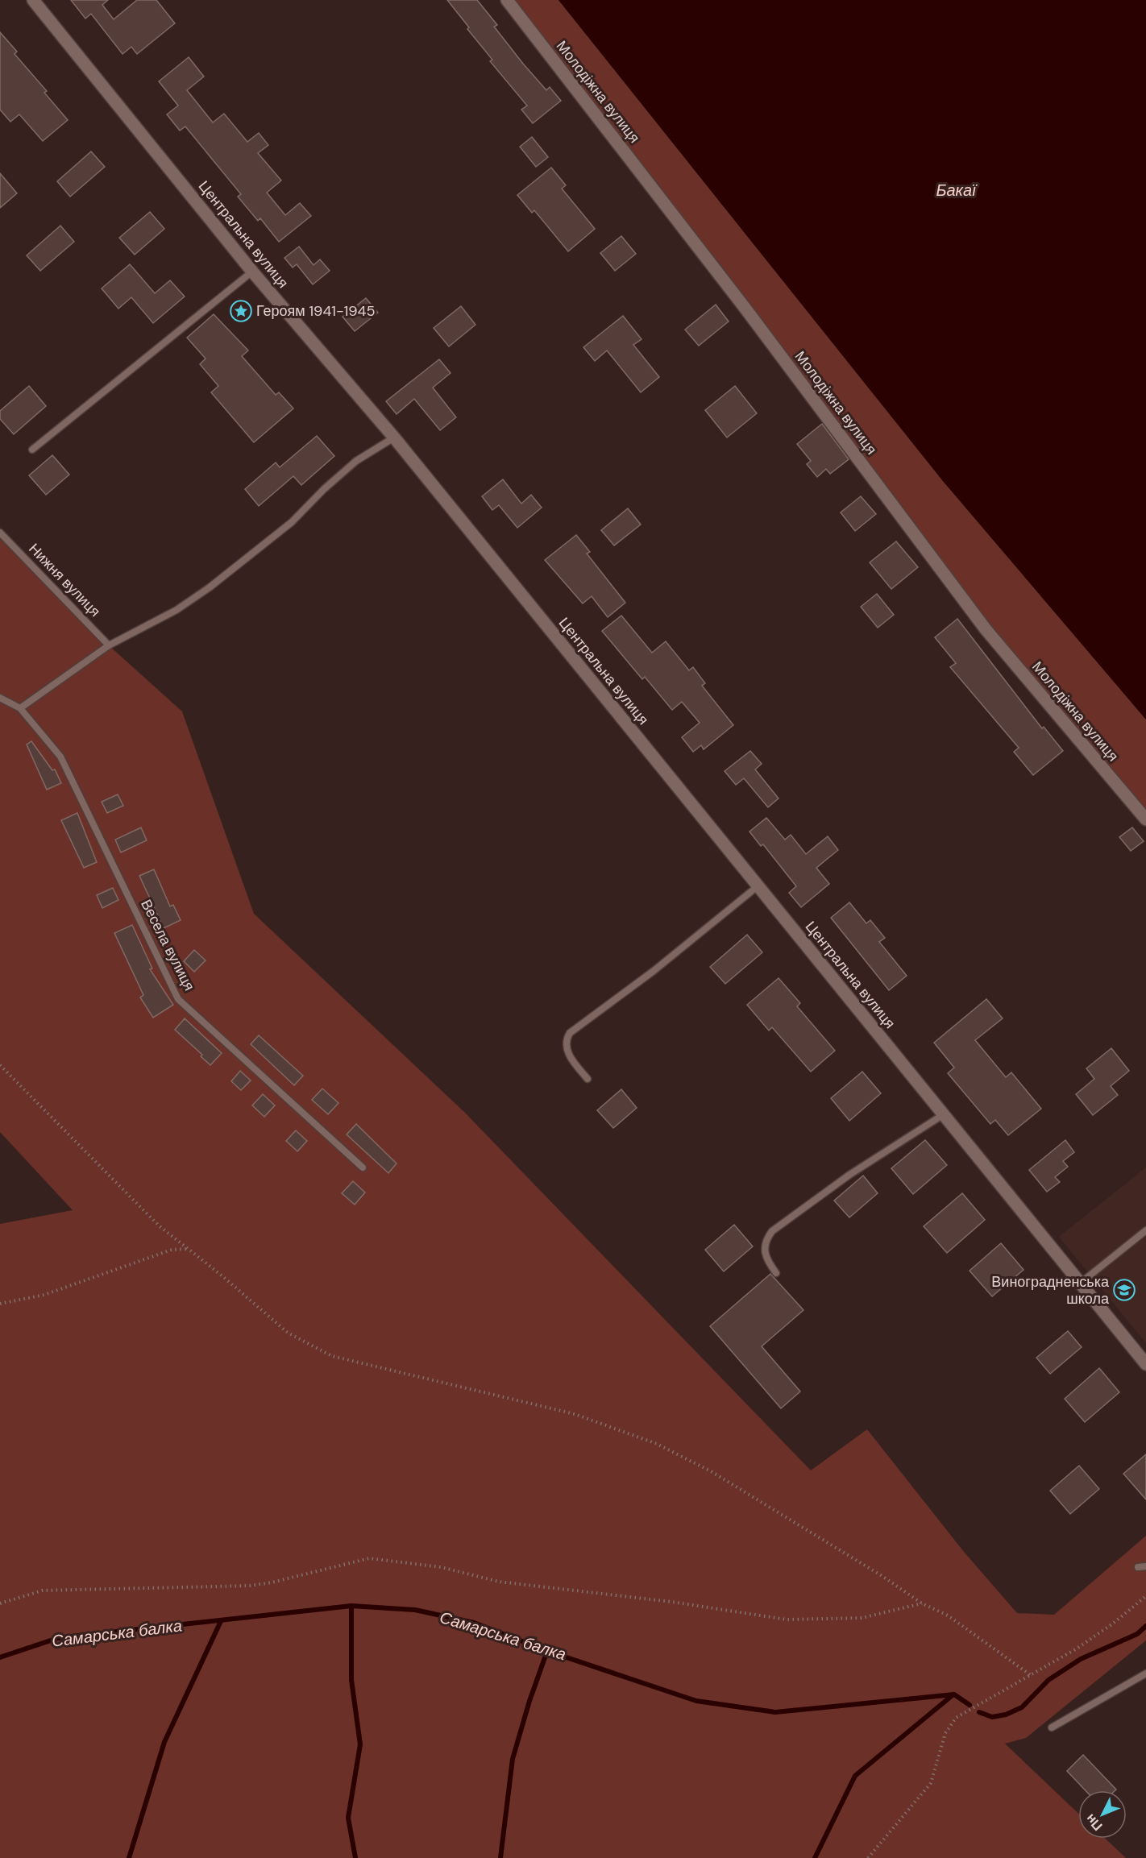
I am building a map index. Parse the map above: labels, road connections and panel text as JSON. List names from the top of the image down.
{
  "streets": {
    "street": ["Молодіжна вулиця", "Центральна вулиця"],
    "lane": ["Нижня вулиця", "Весела вулиця"]
  },
  "water": ["Бакаї", "Самарська балка"],
  "places": {
    "place": ["Героям 1941-1945"],
    "school or university": ["Виноградненська школа"]
  },
  "north": "bottom left"
}
